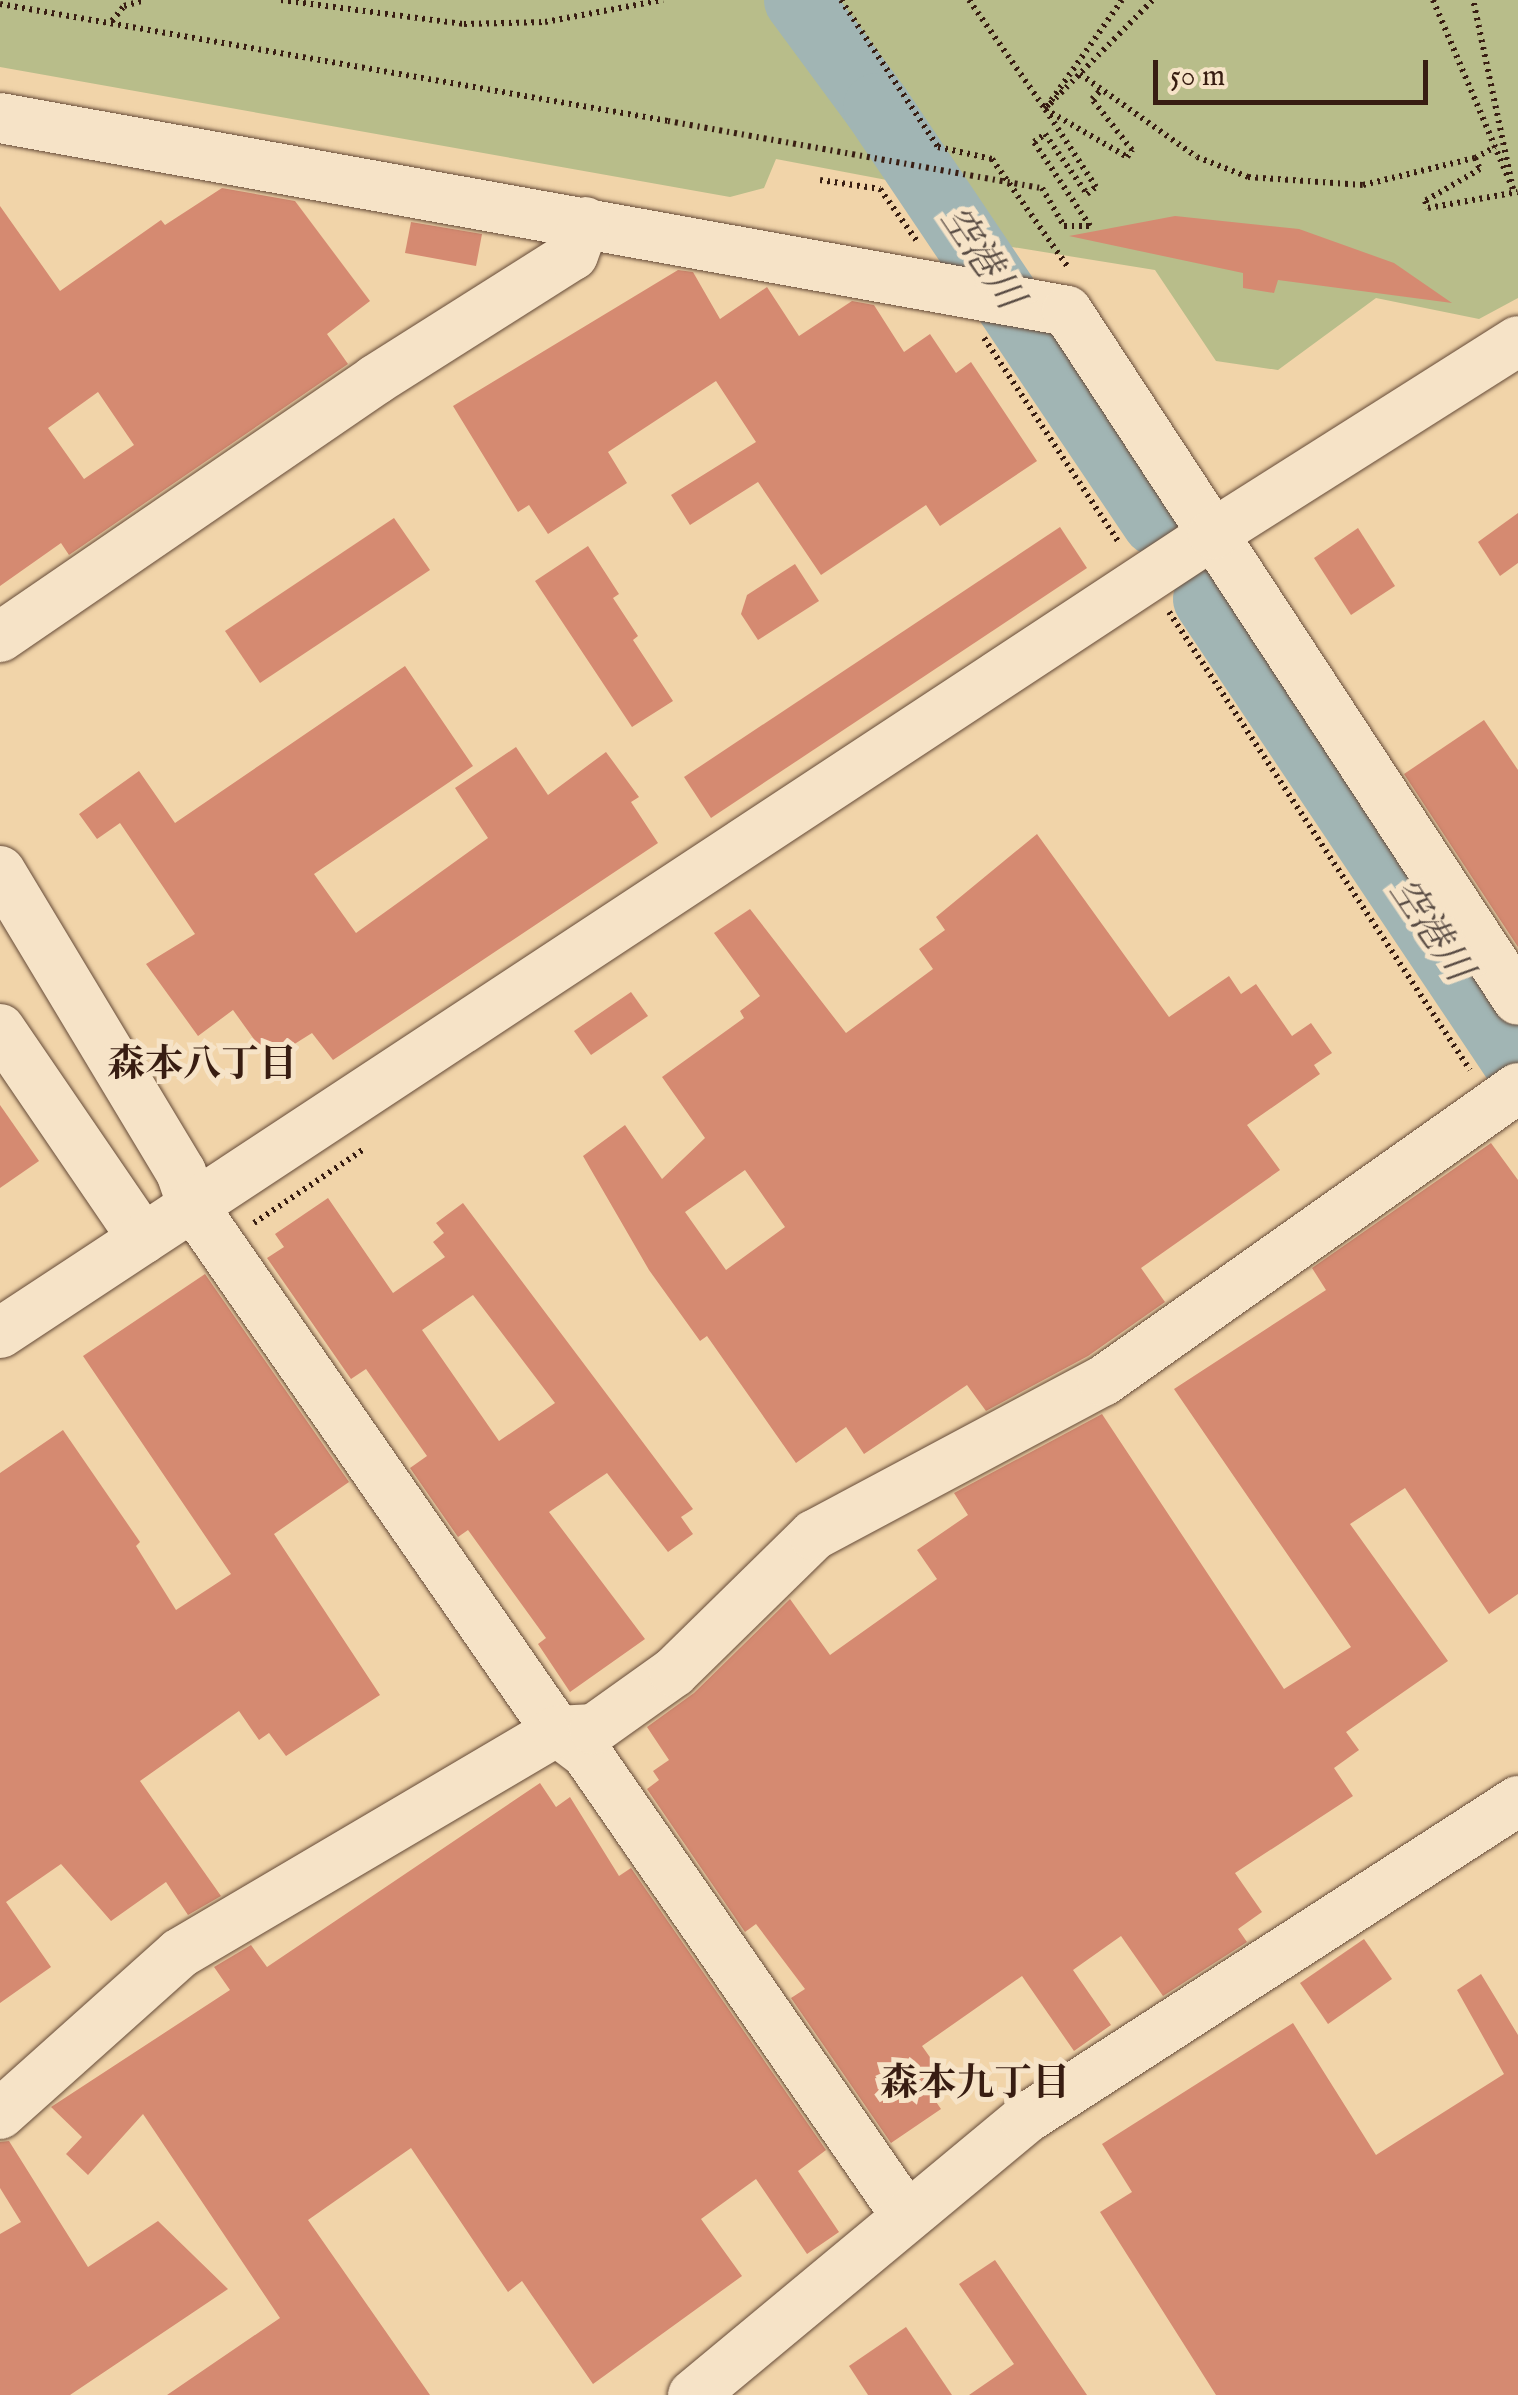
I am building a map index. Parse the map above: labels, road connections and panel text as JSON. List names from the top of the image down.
{
  "districts": ["森本八丁目", "森本九丁目"],
  "water": ["空港川"],
  "scale_bar": "50 m"
}
